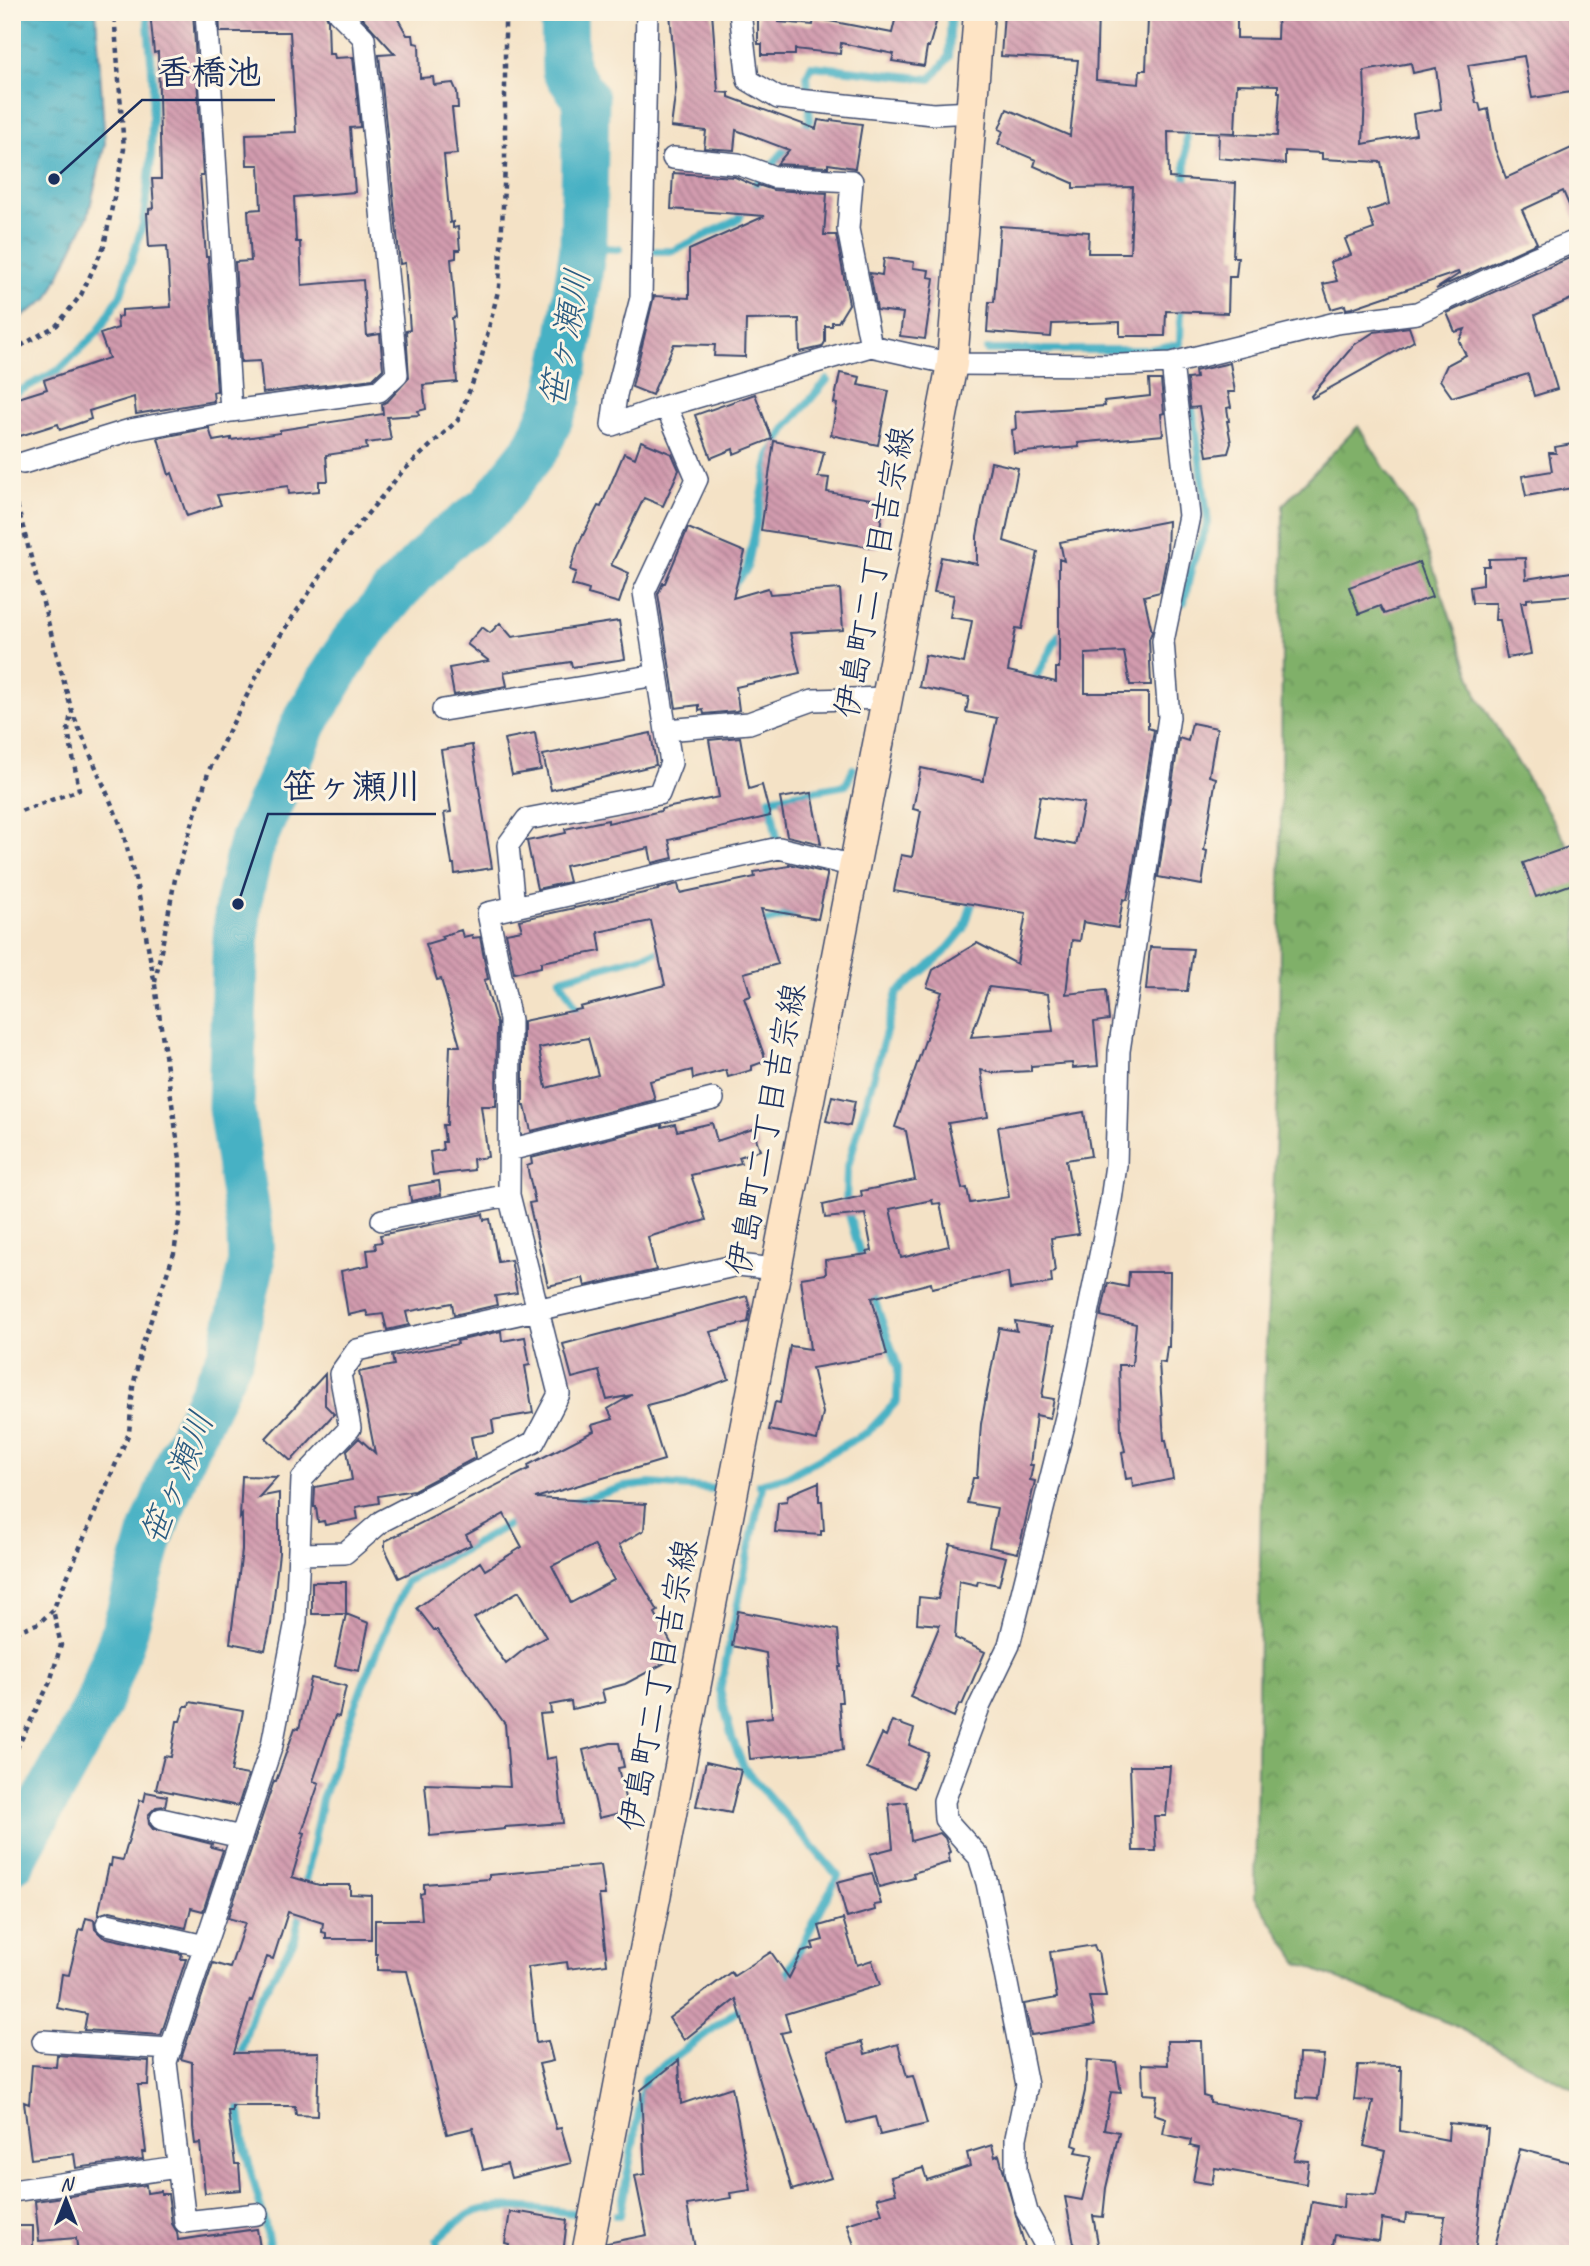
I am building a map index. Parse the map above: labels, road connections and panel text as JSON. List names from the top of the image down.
{
  "streets": {
    "street": ["伊島町二丁目吉宗線"]
  },
  "water": ["笹ヶ瀬川"],
  "places": ["香橋池", "笹ヶ瀬川"],
  "north": "top"
}
